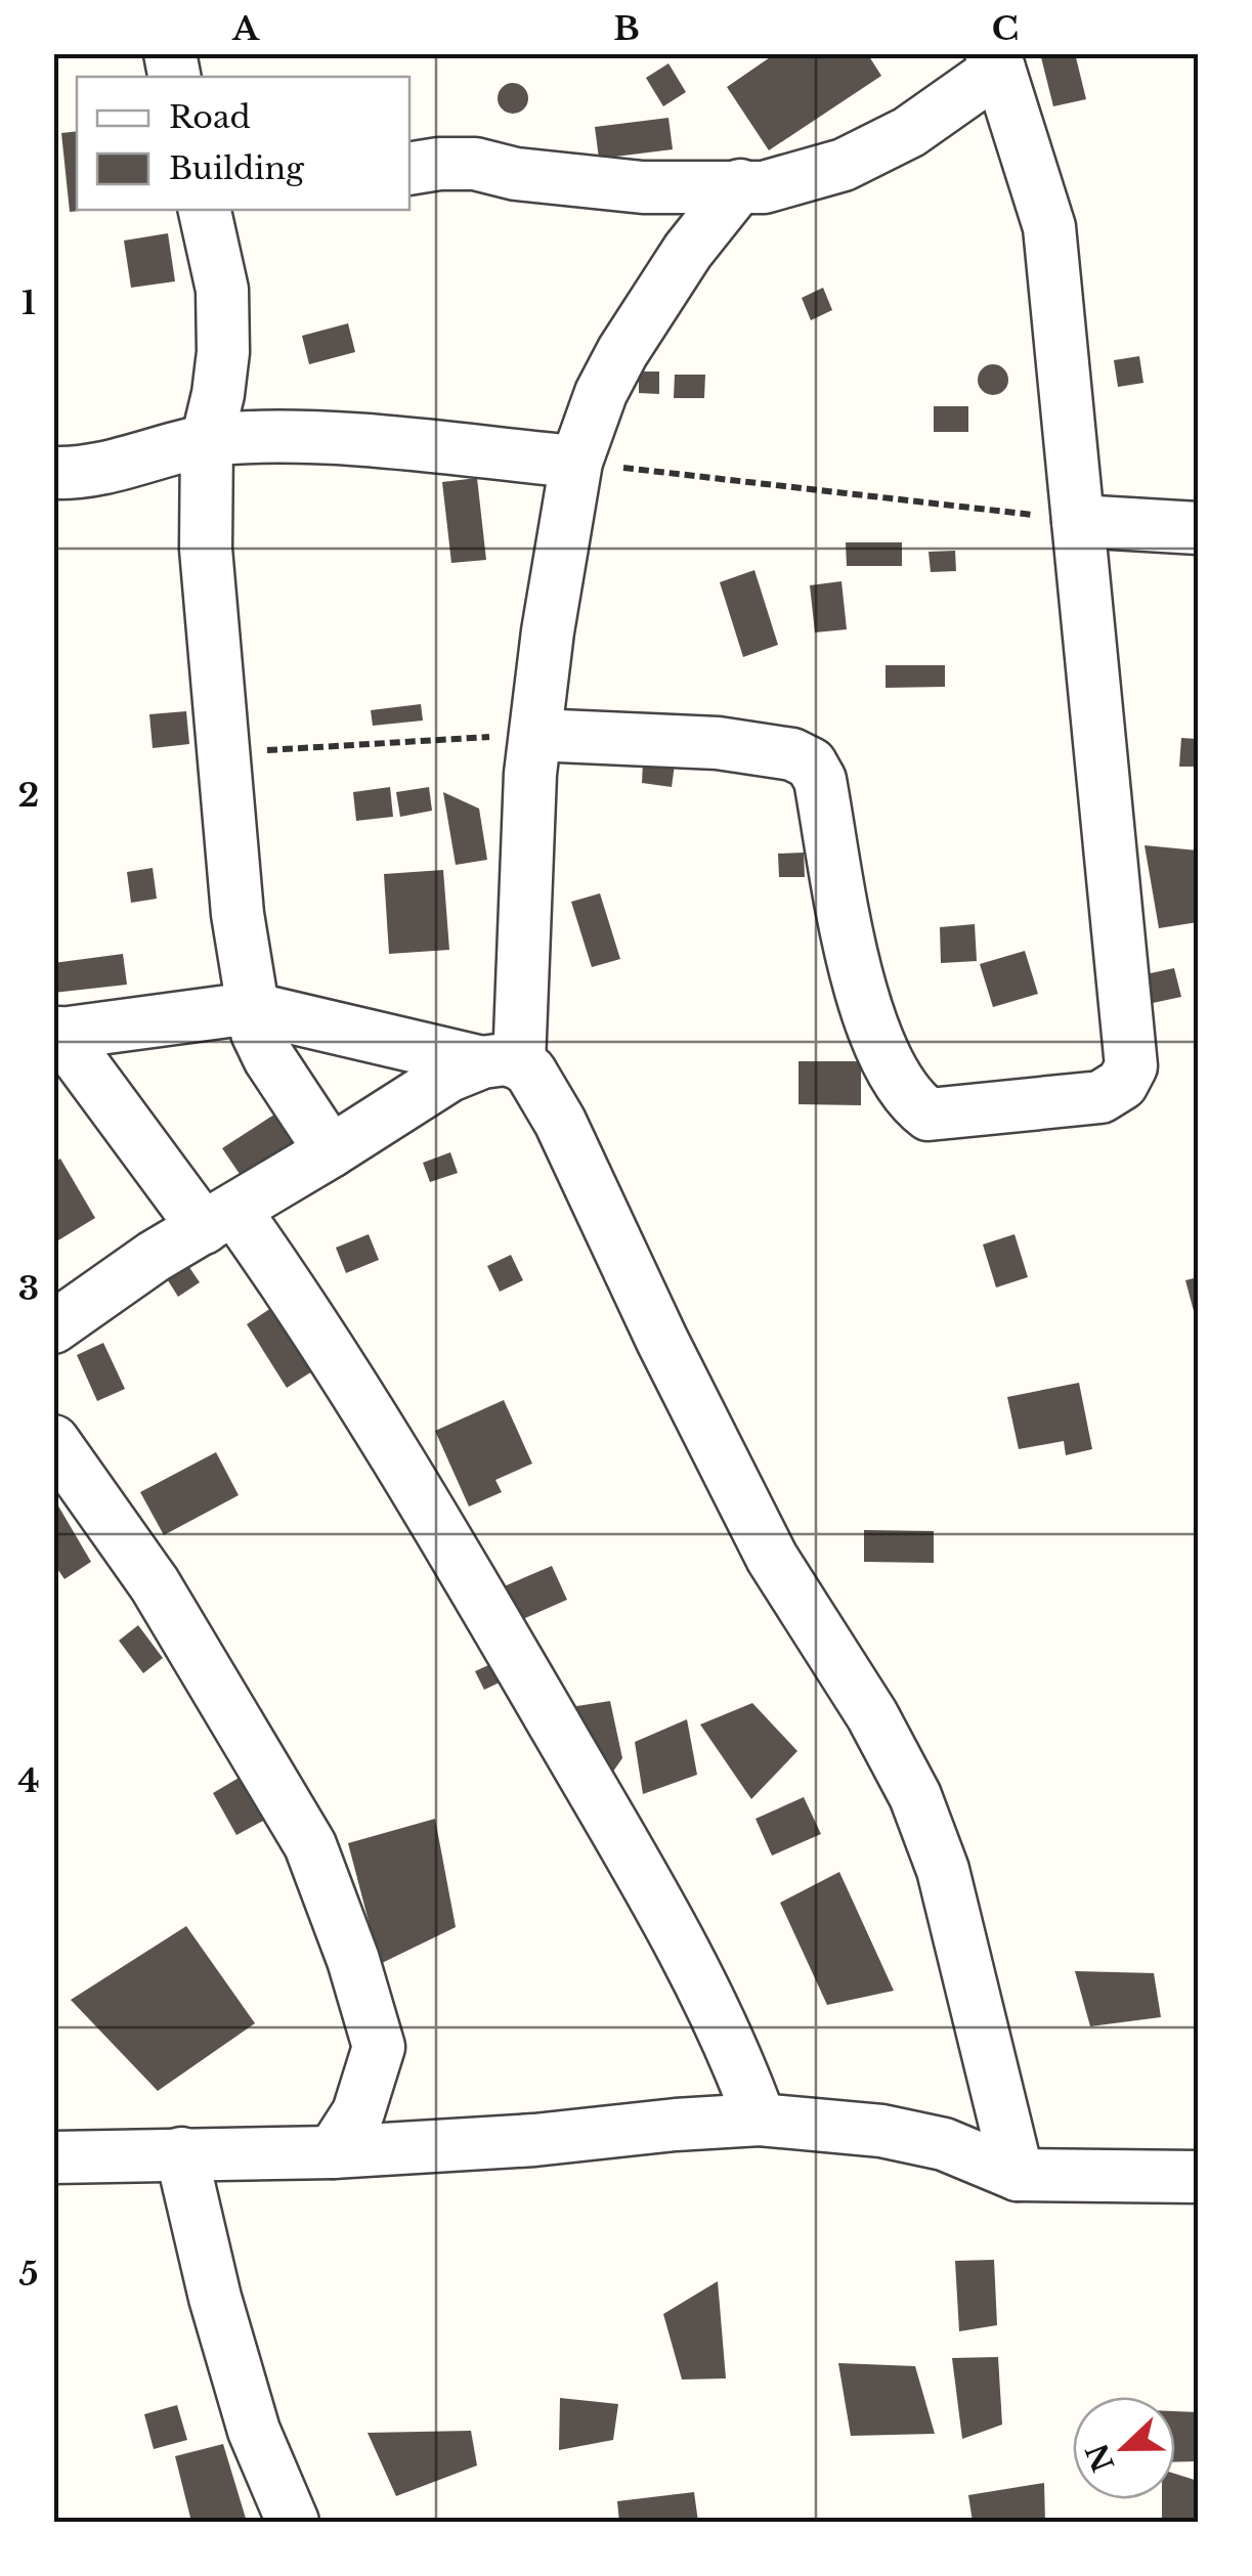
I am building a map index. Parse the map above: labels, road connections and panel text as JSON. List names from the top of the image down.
{
  "legend": ["Road", "Building"],
  "north": "left",
  "grid": {
    "columns": ["A", "B", "C"],
    "rows": [
      "1",
      "2",
      "3",
      "4",
      "5"
    ]
  }
}
